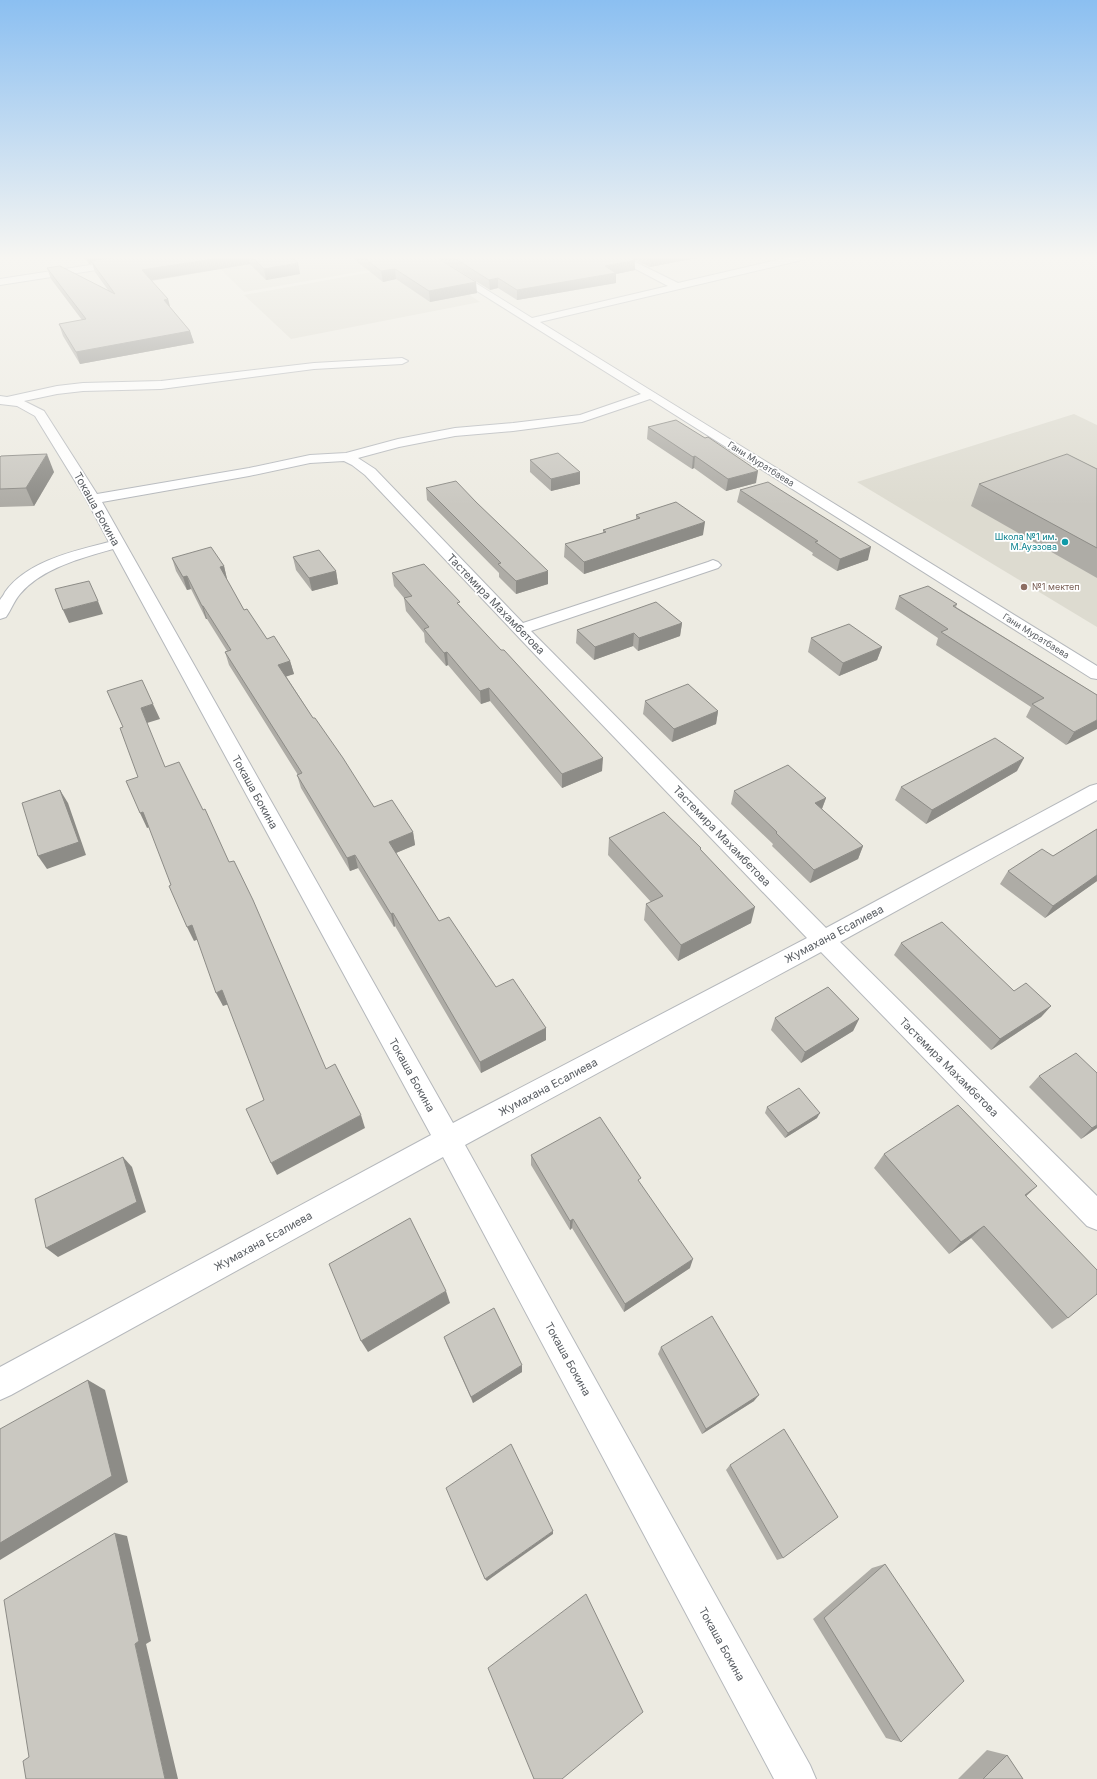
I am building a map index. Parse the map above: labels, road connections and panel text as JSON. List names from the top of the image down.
{
  "streets": {
    "street": [
      "Гани Муратбаева",
      "Токаша Бокина",
      "Тастемира Махамбетова",
      "Жумахана Есалиева"
    ]
  },
  "crossings": [
    ["Токаша Бокина", "Жумахана Есалиева"],
    ["Тастемира Махамбетова", "Жумахана Есалиева"]
  ],
  "places": ["Школа №1 им. М.Ауэзова", "№1 мектеп"]
}
